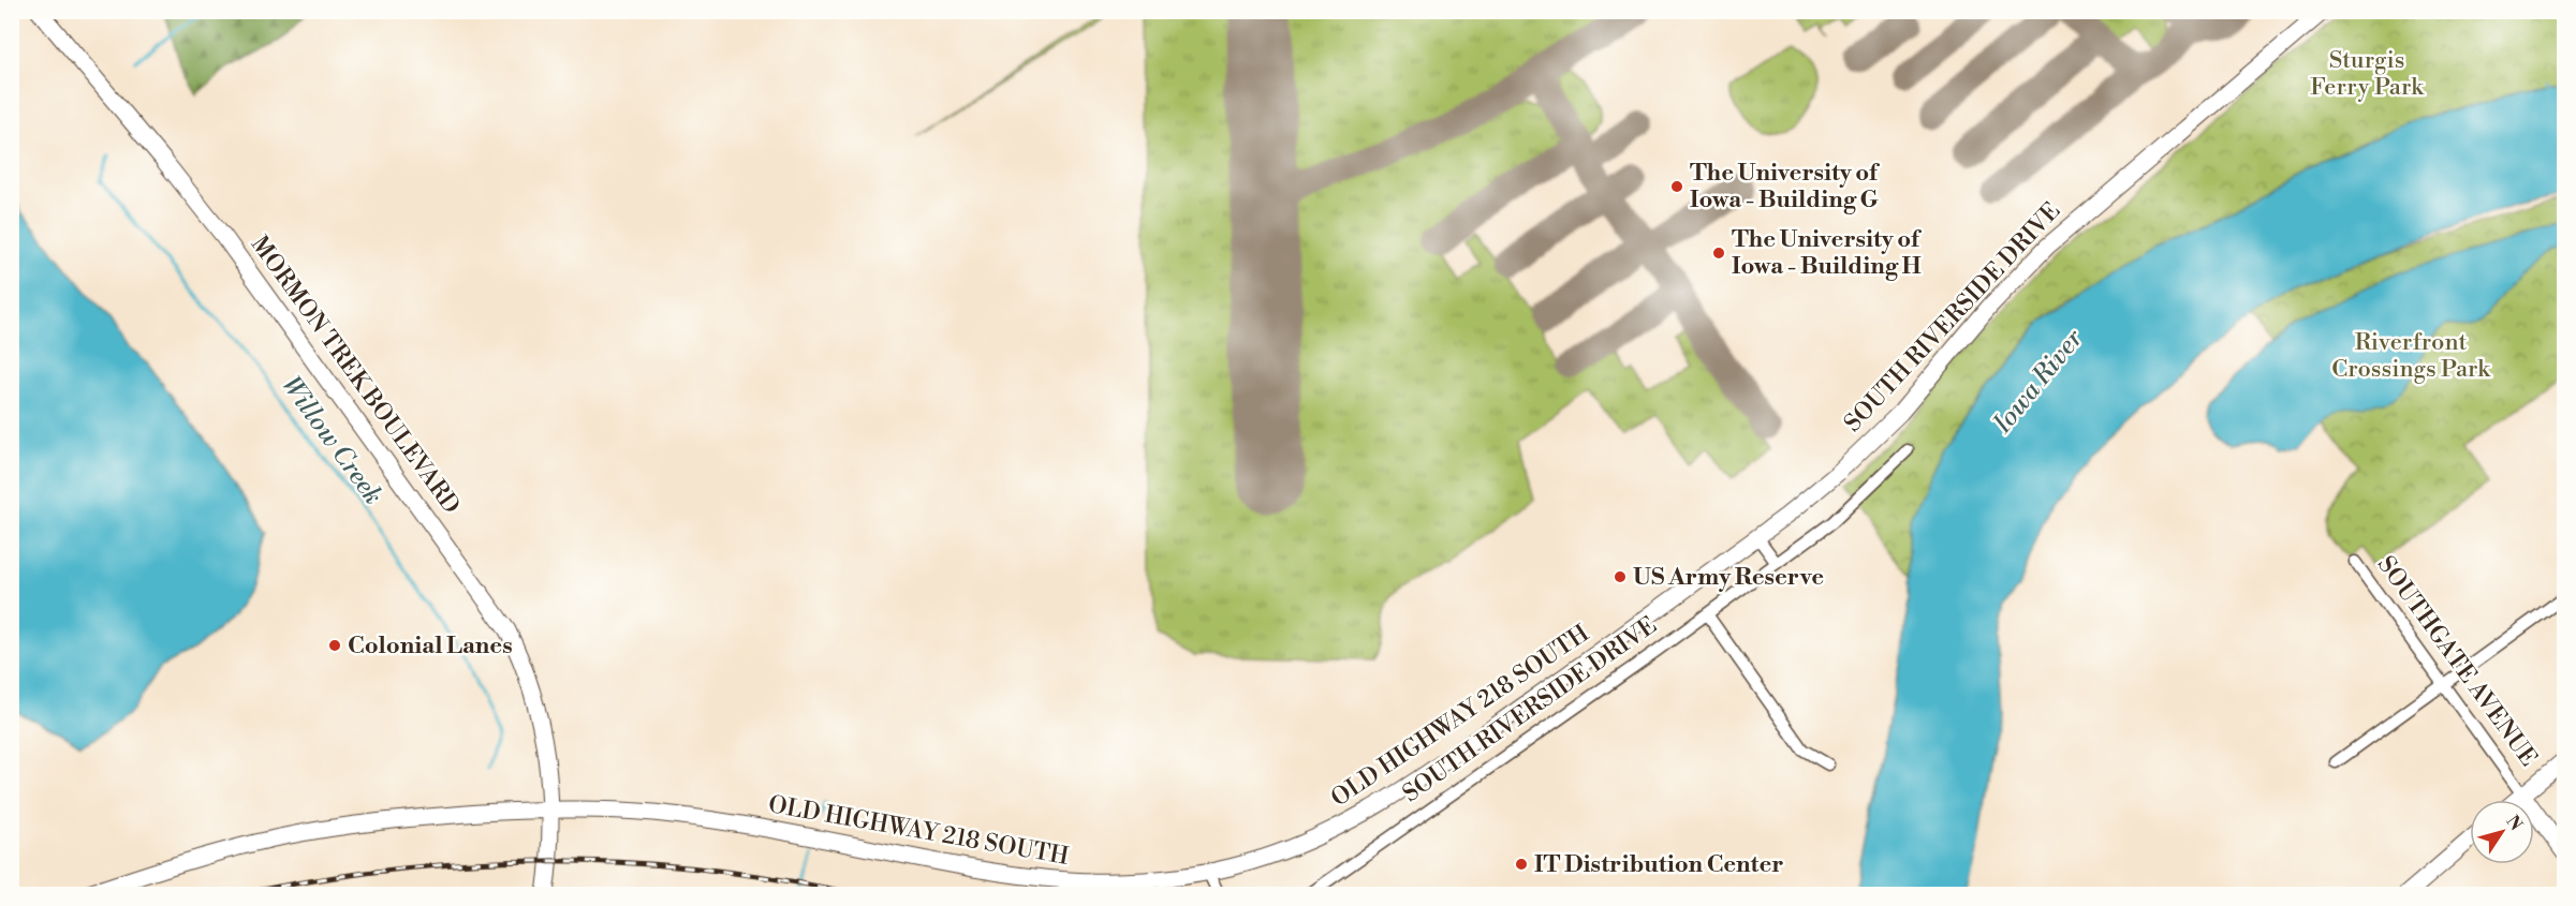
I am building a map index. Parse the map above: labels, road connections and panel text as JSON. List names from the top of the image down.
{
  "streets": {
    "main road": [
      "SOUTH RIVERSIDE DRIVE",
      "MORMON TREK BOULEVARD",
      "SOUTHGATE AVENUE",
      "OLD HIGHWAY 218 SOUTH"
    ]
  },
  "crossings": [
    ["SOUTH RIVERSIDE DRIVE", "OLD HIGHWAY 218 SOUTH"],
    ["MORMON TREK BOULEVARD", "OLD HIGHWAY 218 SOUTH"]
  ],
  "water": ["Iowa River", "Willow Creek"],
  "parks": ["Sturgis Ferry Park", "Riverfront Crossings Park"],
  "places": [
    "The University of Iowa - Building G",
    "The University of Iowa - Building H",
    "US Army Reserve",
    "Colonial Lanes",
    "IT Distribution Center"
  ],
  "north": "top right"
}
